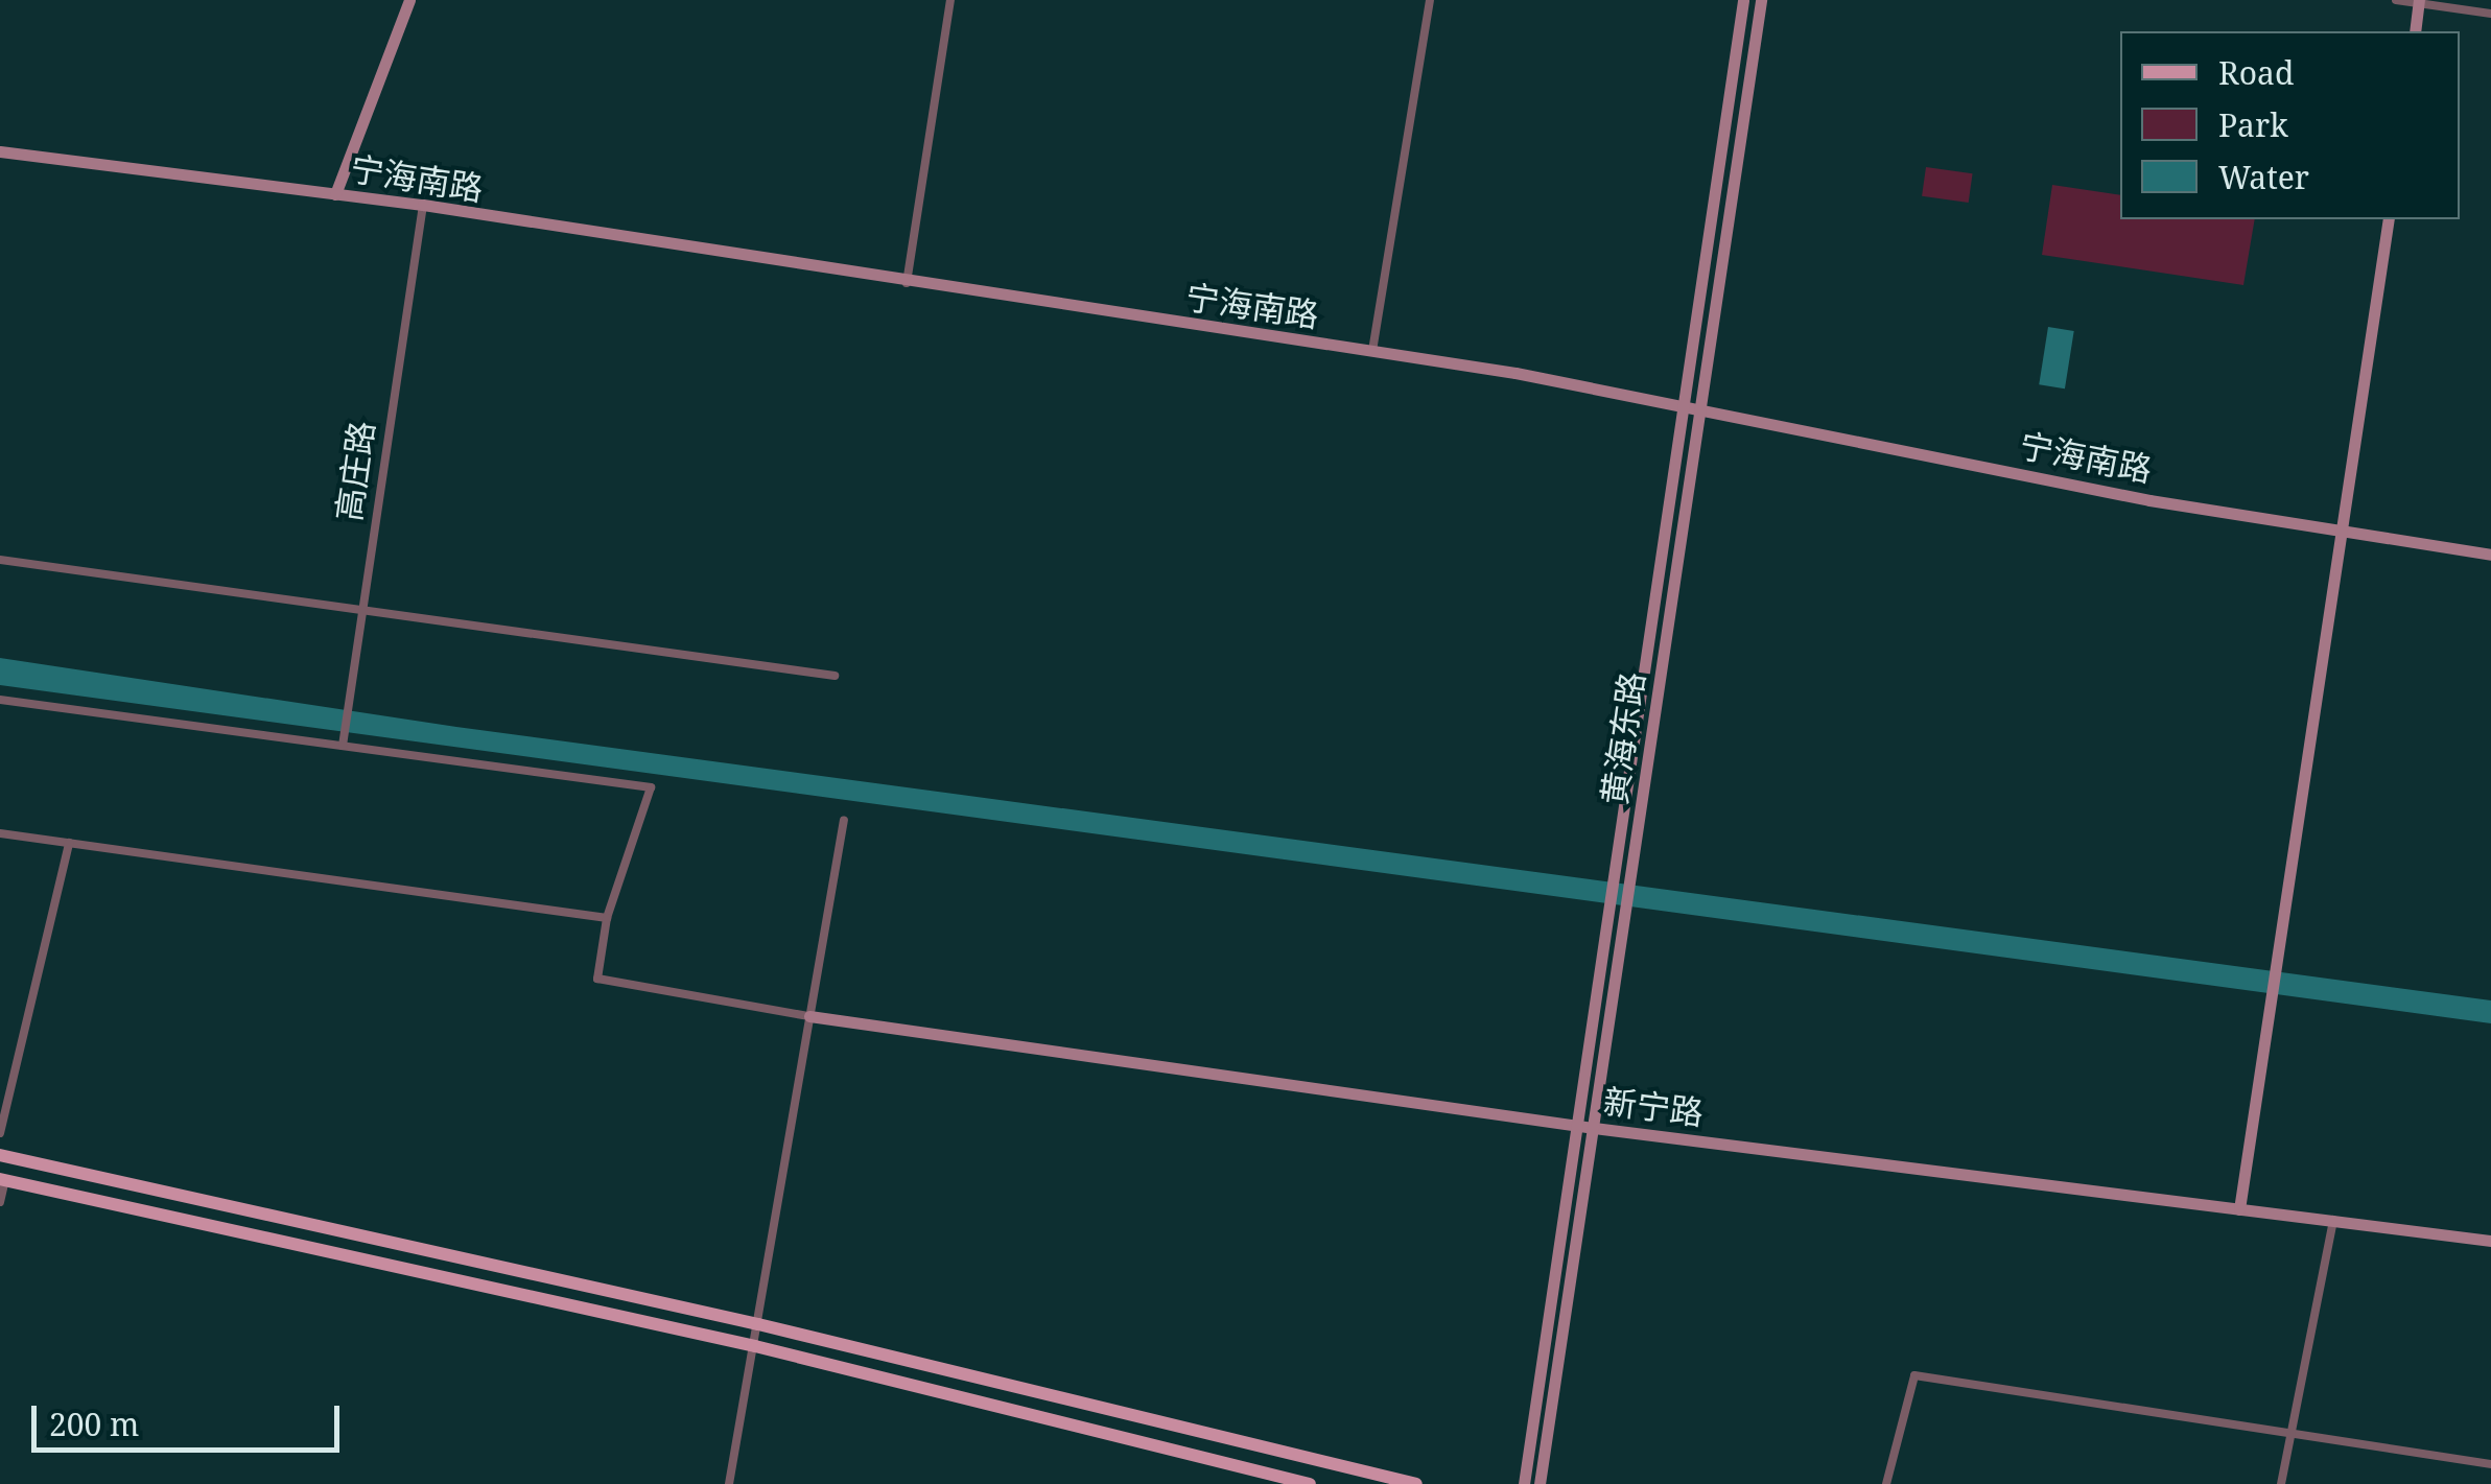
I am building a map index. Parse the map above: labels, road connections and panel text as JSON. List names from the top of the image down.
{
  "streets": {
    "street": [
      "宁海南路",
      "高庄路",
      "黄海东路",
      "新宁路"
    ]
  },
  "crossings": [
    ["宁海南路", "高庄路"],
    ["宁海南路", "黄海东路"],
    ["黄海东路", "新宁路"]
  ],
  "legend": ["Road", "Park", "Water"],
  "scale_bar": "200 m"
}
